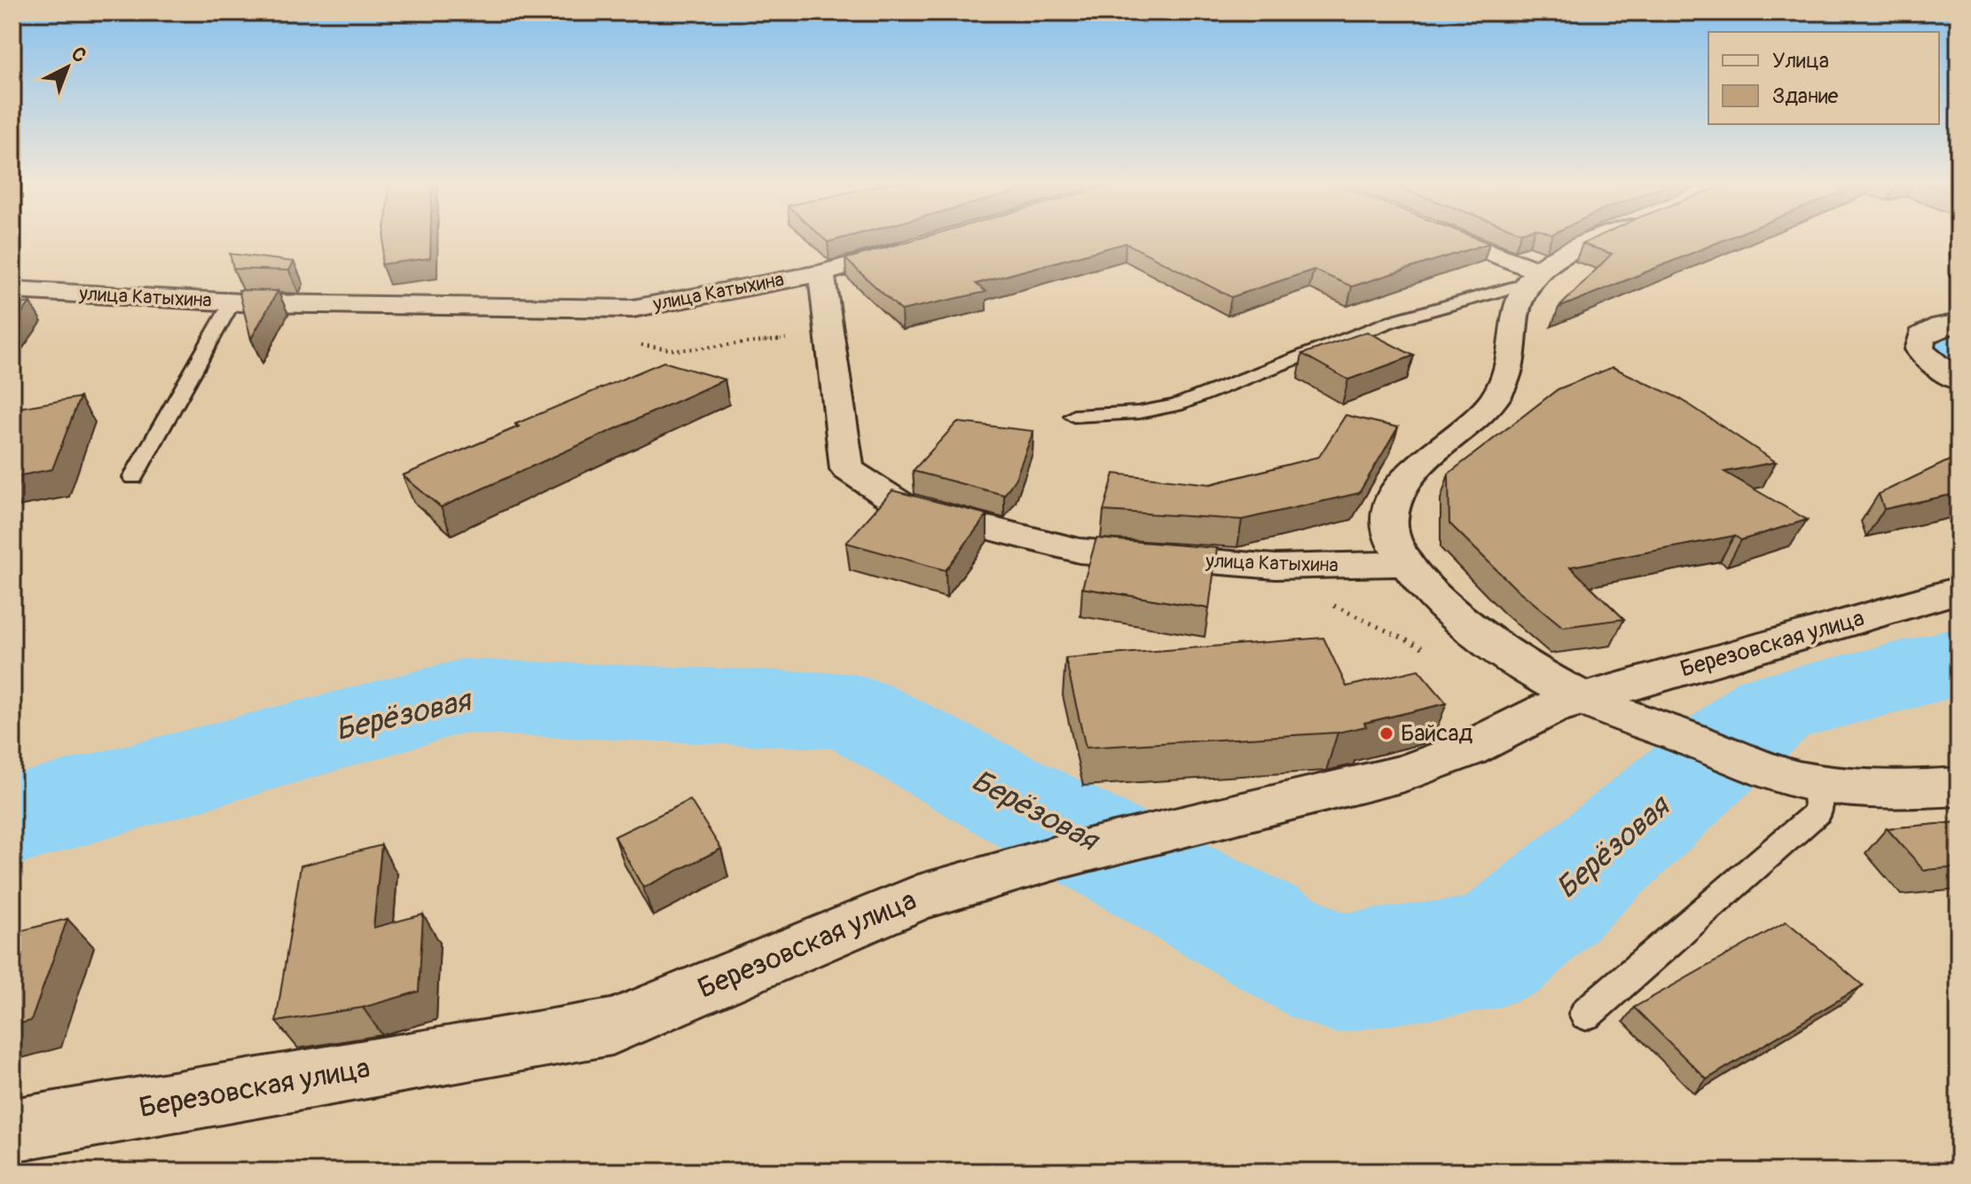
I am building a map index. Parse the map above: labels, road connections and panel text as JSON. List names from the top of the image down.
{
  "streets": {
    "street": ["улица Катыхина", "Березовская улица"]
  },
  "water": ["Берёзовая"],
  "places": ["Байсад"],
  "legend": ["Улица", "Здание"],
  "north": "top right"
}
